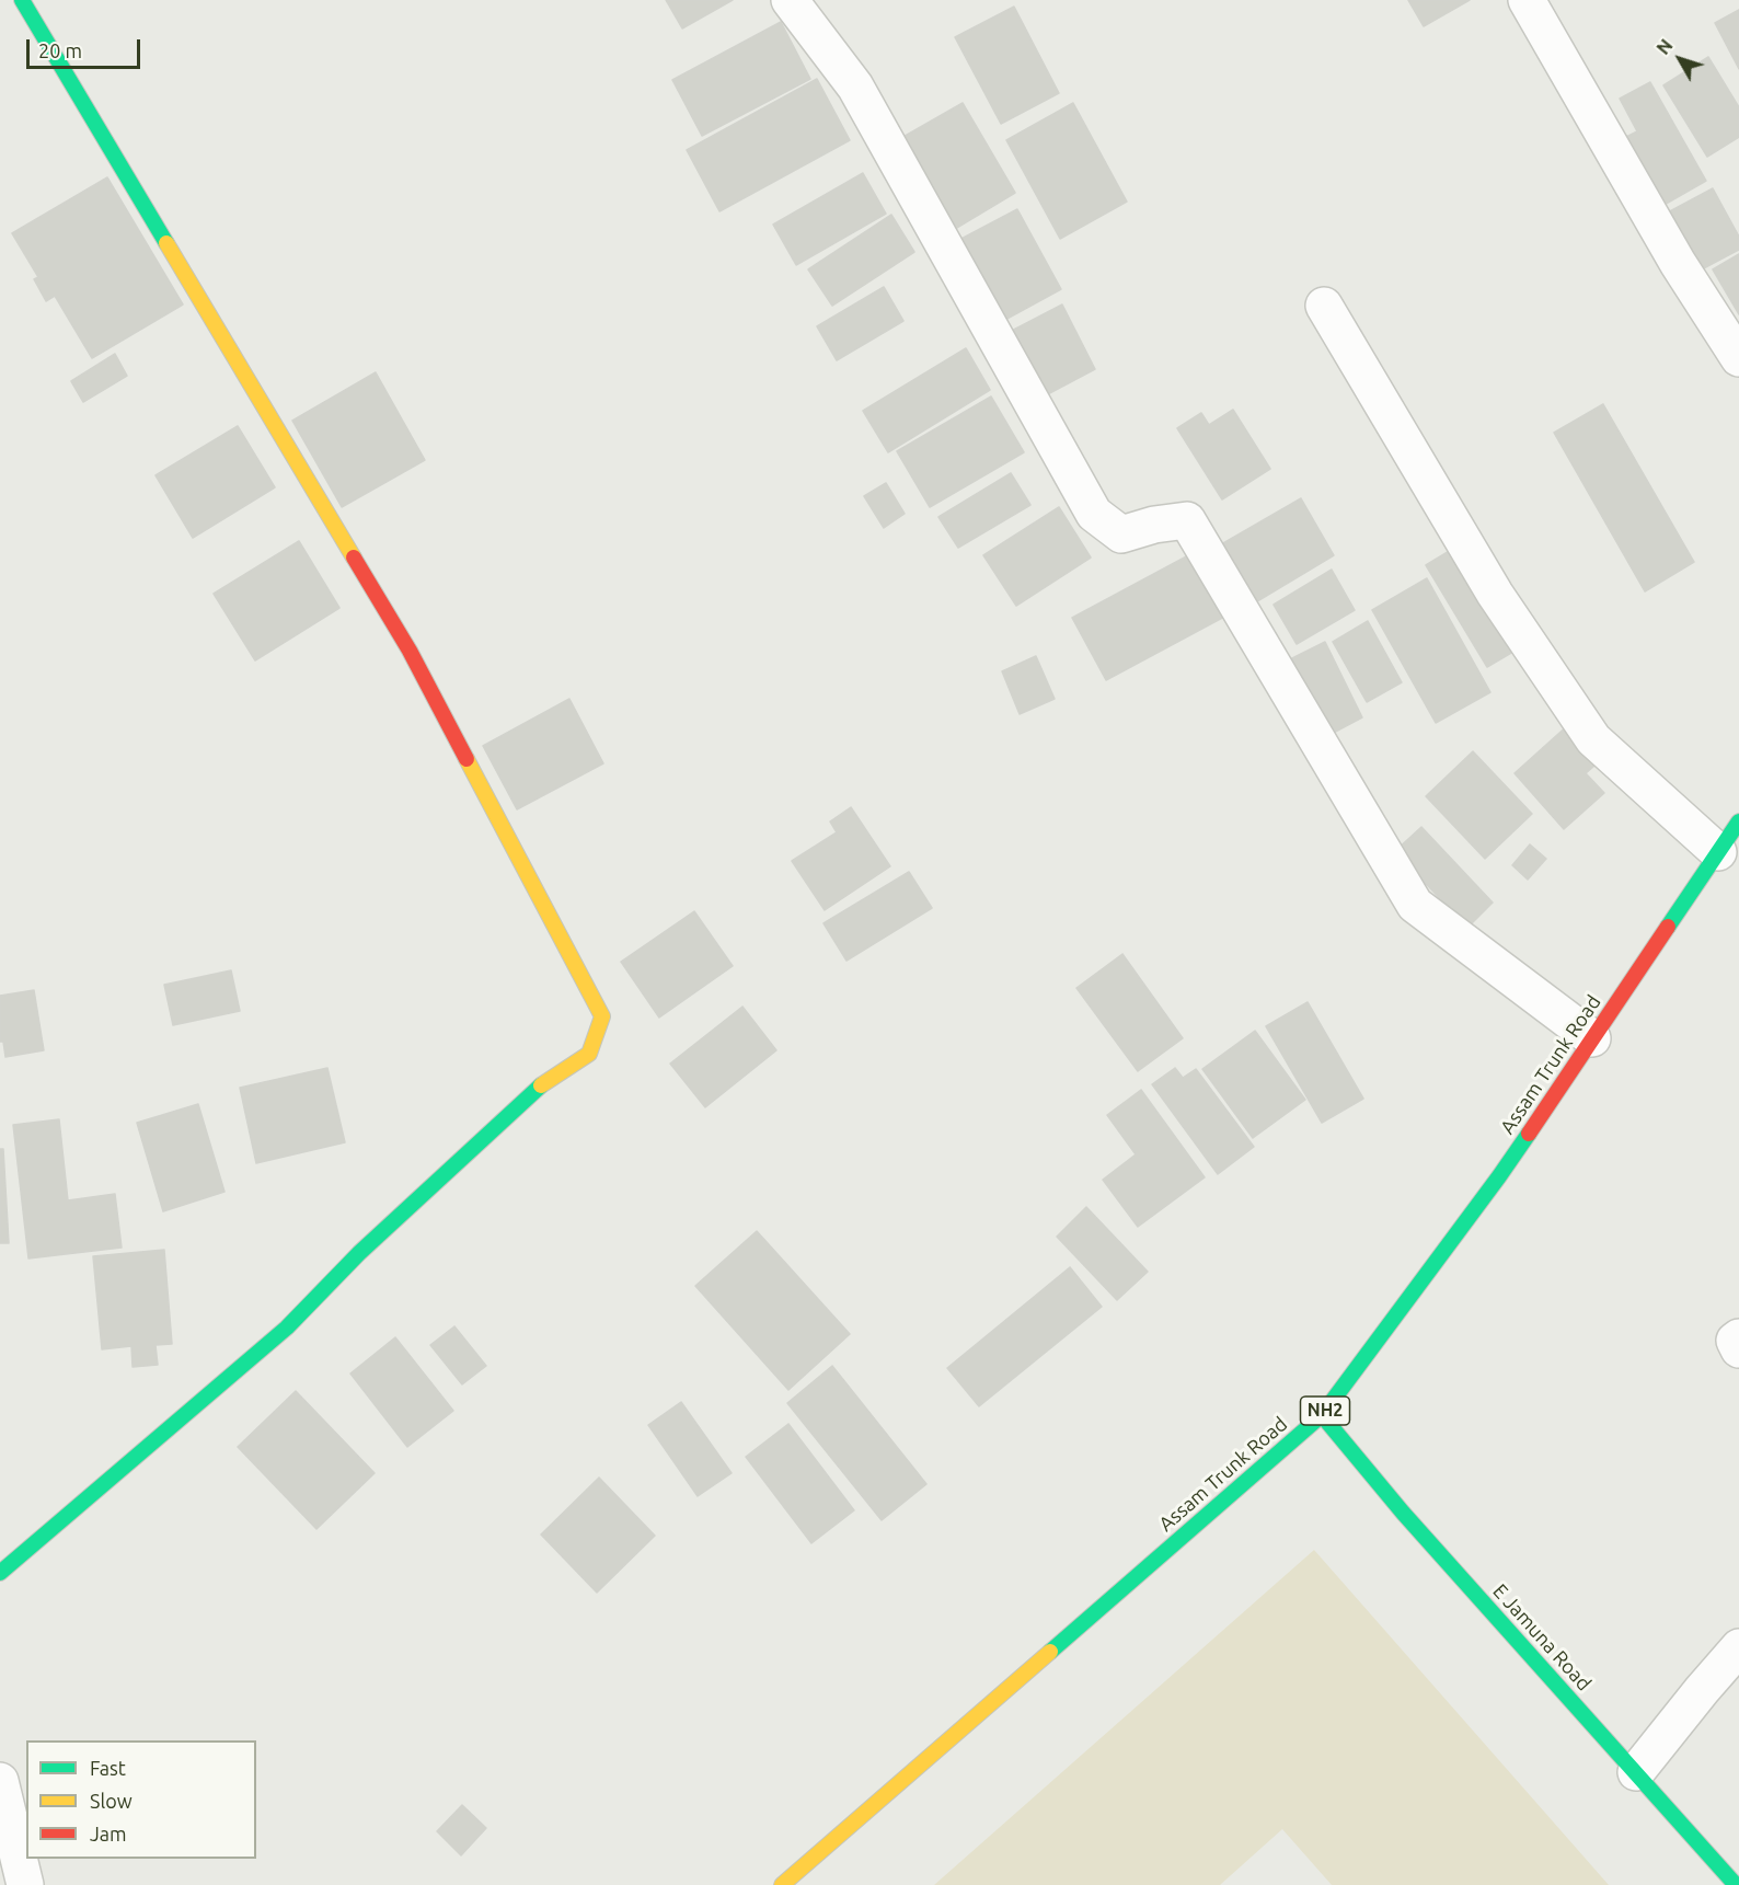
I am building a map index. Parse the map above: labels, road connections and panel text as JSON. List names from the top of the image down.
{
  "streets": {
    "main road": ["Assam Trunk Road", "NH2", "E Jamuna Road"]
  },
  "crossings": [
    ["Assam Trunk Road", "E Jamuna Road"]
  ],
  "legend": ["Fast", "Slow", "Jam"],
  "scale_bar": "20 m",
  "north": "top left"
}
